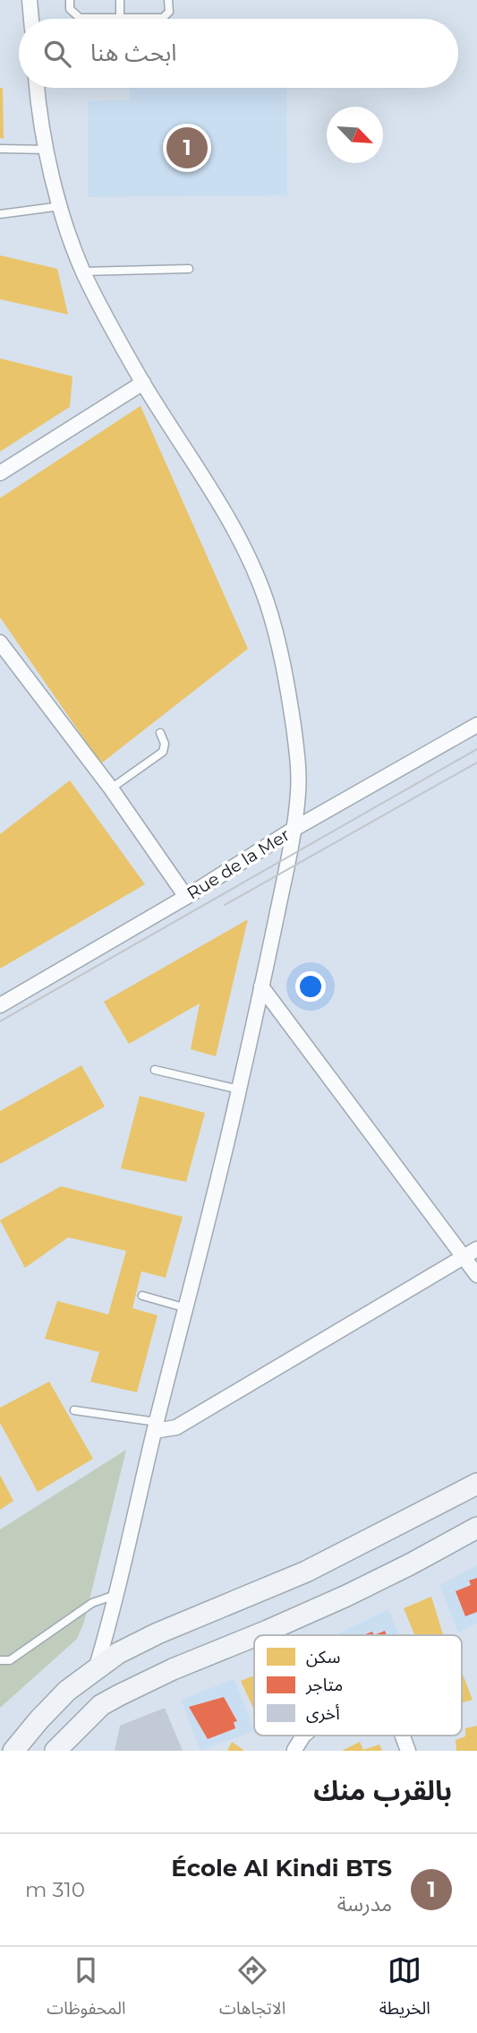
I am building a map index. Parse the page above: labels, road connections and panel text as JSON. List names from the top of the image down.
{
  "streets": {
    "street": ["Rue de la Mer"]
  },
  "legend": ["سكن", "متاجر", "أخرى"],
  "north": "bottom right",
  "page": {
    "search": "ابحث هنا",
    "pins": "1",
    "heading": "بالقرب منك",
    "list": [
      {
        "mark": "1",
        "name": "École Al Kindi BTS",
        "note": "مدرسة",
        "value": "310 m"
      }
    ],
    "nav": ["الخريطة", "الاتجاهات", "المحفوظات"]
  }
}
